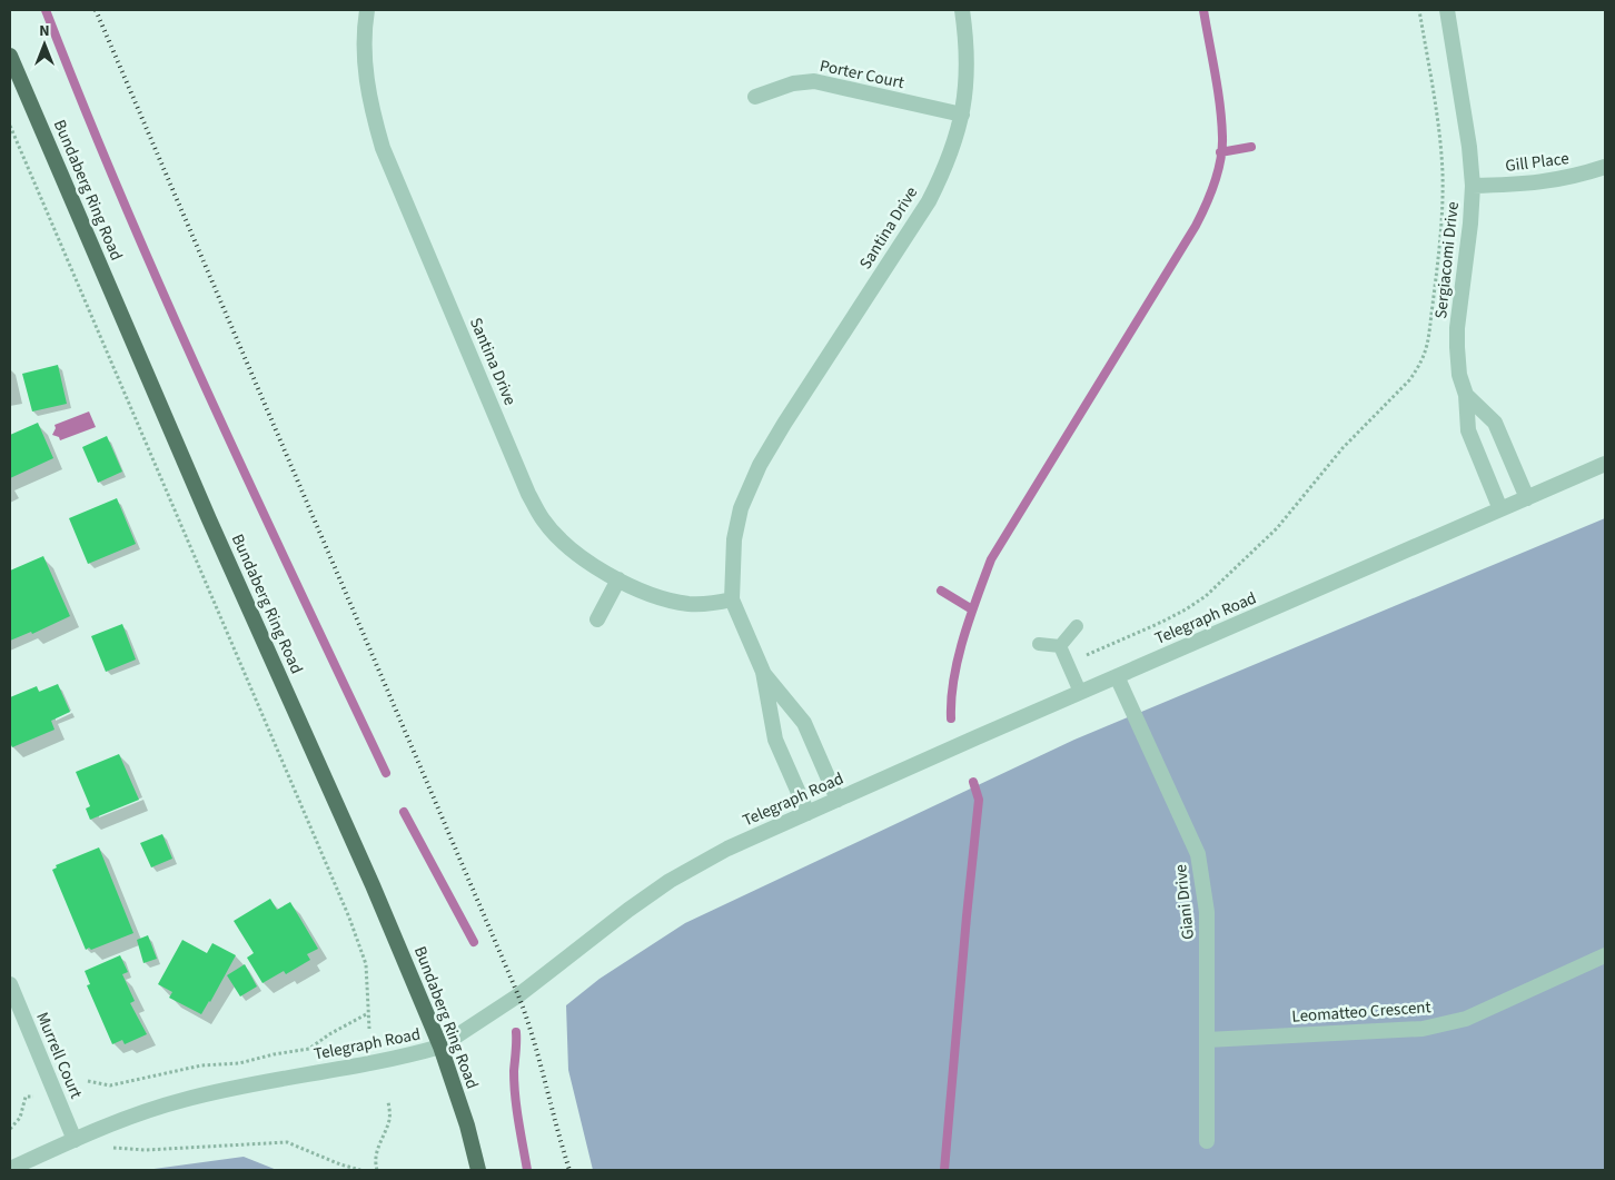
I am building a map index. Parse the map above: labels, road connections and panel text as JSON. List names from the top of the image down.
{
  "streets": {
    "main road": ["Bundaberg Ring Road"],
    "street": [
      "Porter Court",
      "Gill Place",
      "Santina Drive",
      "Sergiacomi Drive",
      "Telegraph Road",
      "Giani Drive",
      "Leomatteo Crescent",
      "Murrell Court"
    ]
  },
  "crossings": [
    ["Porter Court", "Santina Drive"],
    ["Gill Place", "Sergiacomi Drive"],
    ["Bundaberg Ring Road", "Telegraph Road"],
    ["Santina Drive", "Telegraph Road"],
    ["Sergiacomi Drive", "Telegraph Road"],
    ["Telegraph Road", "Giani Drive"],
    ["Telegraph Road", "Murrell Court"],
    ["Giani Drive", "Leomatteo Crescent"]
  ],
  "north": "top"
}
